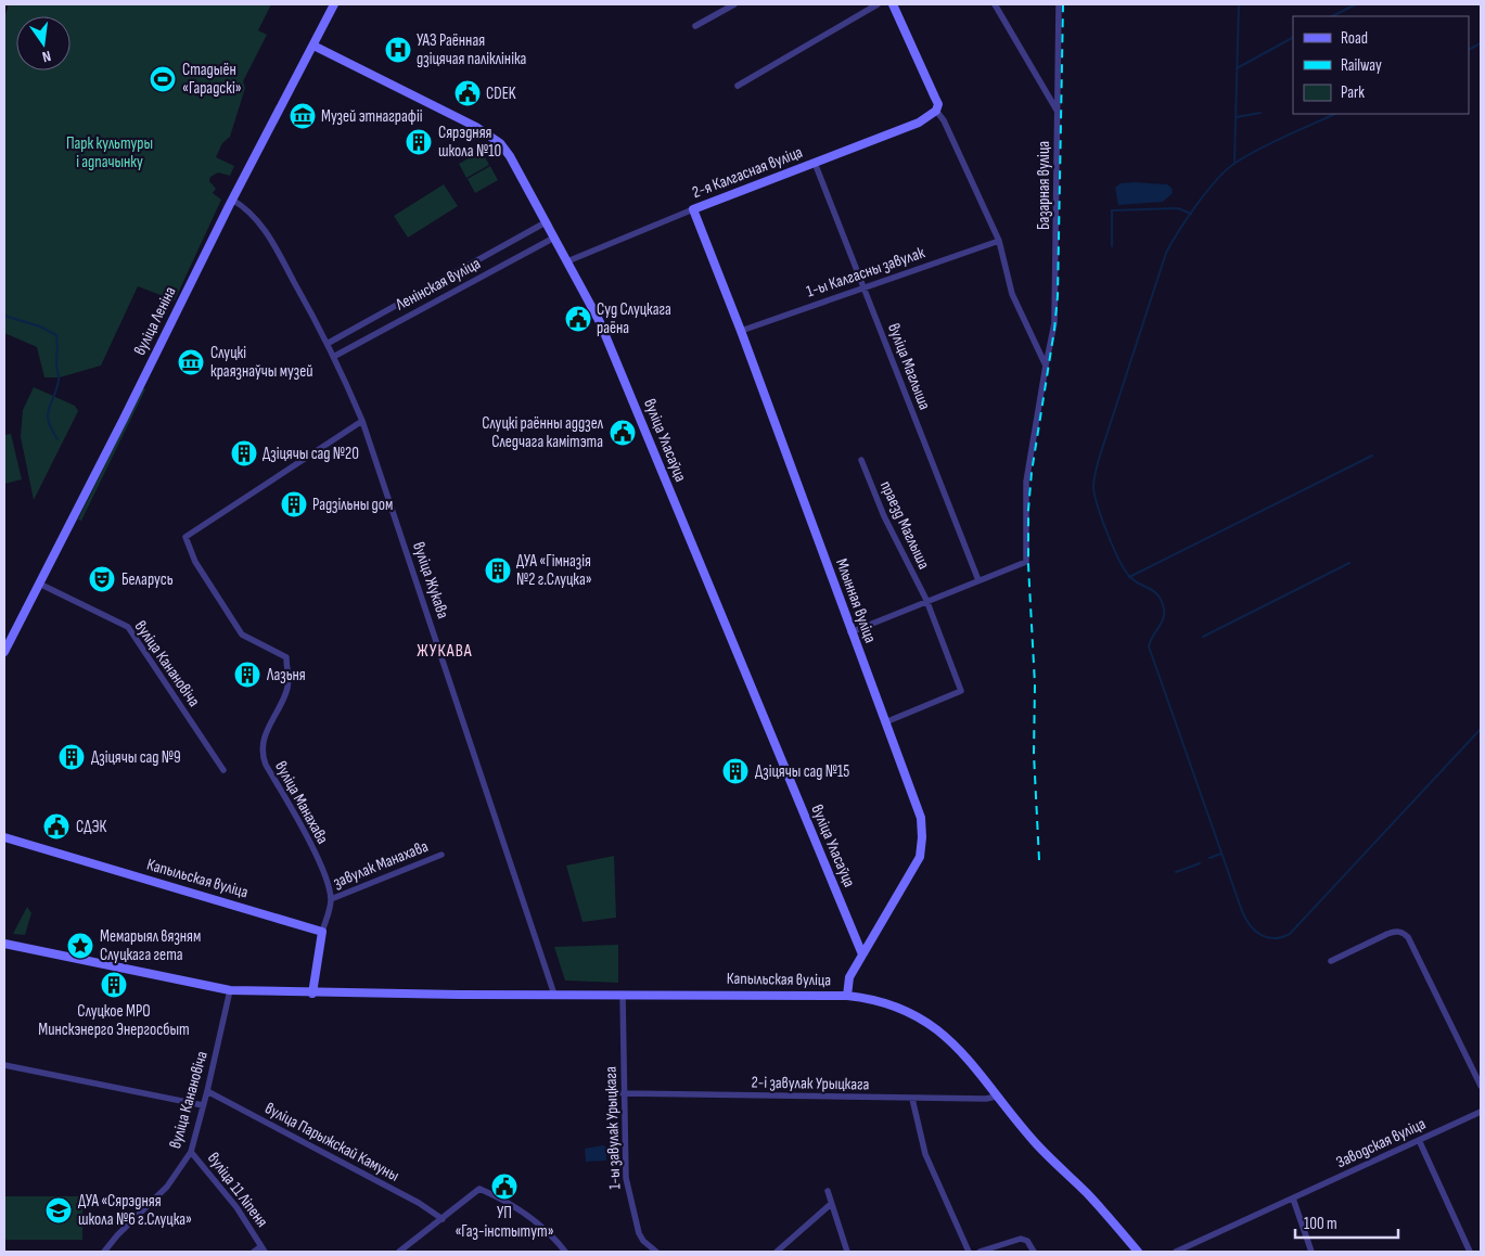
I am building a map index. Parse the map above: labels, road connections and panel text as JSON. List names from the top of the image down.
{
  "streets": {
    "main road": [
      "2-я Калгасная вуліца",
      "вуліца Леніна",
      "вуліца Уласаўца",
      "Млынная вуліца",
      "Капыльская вуліца"
    ],
    "street": [
      "Базарная вуліца",
      "1-ы Калгасны завулак",
      "Ленінская вуліца",
      "вуліца Маглыша",
      "праезд Маглыша",
      "вуліца Жукава",
      "вуліца Канановіча",
      "вуліца Манахава",
      "завулак Манахава",
      "2-і завулак Урыцкага",
      "1-ы завулак Урыцкага",
      "вуліца Парыжскай Камуны",
      "Заводская вуліца",
      "вуліца 11 Ліпеня"
    ]
  },
  "crossings": [
    ["2-я Калгасная вуліца", "вуліца Маглыша"],
    ["2-я Калгасная вуліца", "вуліца Уласаўца"],
    ["2-я Калгасная вуліца", "Млынная вуліца"],
    ["Базарная вуліца", "вуліца Маглыша"],
    ["1-ы Калгасны завулак", "вуліца Маглыша"],
    ["1-ы Калгасны завулак", "Млынная вуліца"],
    ["Ленінская вуліца", "вуліца Уласаўца"],
    ["Ленінская вуліца", "вуліца Жукава"],
    ["вуліца Леніна", "вуліца Уласаўца"],
    ["вуліца Леніна", "вуліца Жукава"],
    ["вуліца Леніна", "вуліца Канановіча"],
    ["вуліца Уласаўца", "Млынная вуліца"],
    ["праезд Маглыша", "Млынная вуліца"],
    ["вуліца Жукава", "вуліца Манахава"],
    ["вуліца Жукава", "Капыльская вуліца"],
    ["Млынная вуліца", "Капыльская вуліца"],
    ["вуліца Канановіча", "Капыльская вуліца"],
    ["вуліца Канановіча", "вуліца Парыжскай Камуны"],
    ["вуліца Канановіча", "вуліца 11 Ліпеня"],
    ["вуліца Манахава", "завулак Манахава"],
    ["Капыльская вуліца", "2-і завулак Урыцкага"],
    ["Капыльская вуліца", "1-ы завулак Урыцкага"],
    ["2-і завулак Урыцкага", "1-ы завулак Урыцкага"]
  ],
  "districts": ["ЖУКАВА"],
  "parks": ["Парк культуры і адпачынку"],
  "places": {
    "hospital": ["УАЗ Раённая дзіцячая паліклініка"],
    "sports": ["Стадыён «Гарадскі»"],
    "public building": [
      "CDEK",
      "Суд Слуцкага раёна",
      "Слуцкі раённы аддзел Следчага камітэта",
      "СДЭК",
      "УП «Газ-інстытут»"
    ],
    "museum": ["Музей этнаграфіі", "Слуцкі краязнаўчы музей"],
    "building": [
      "Сярэдняя школа №10",
      "Дзіцячы сад №20",
      "Радзільны дом",
      "ДУА «Гімназія №2 г.Слуцка»",
      "Лазьня",
      "Дзіцячы сад №9",
      "Дзіцячы сад №15",
      "Слуцкое МРО Минскэнерго Энергосбыт"
    ],
    "theatre": ["Беларусь"],
    "place": ["Мемарыял вязням Слуцкага гета"],
    "school or university": ["ДУА «Сярэдняя школа №6 г.Слуцка»"]
  },
  "legend": ["Road", "Railway", "Park"],
  "scale_bar": "100 m",
  "north": "bottom"
}
